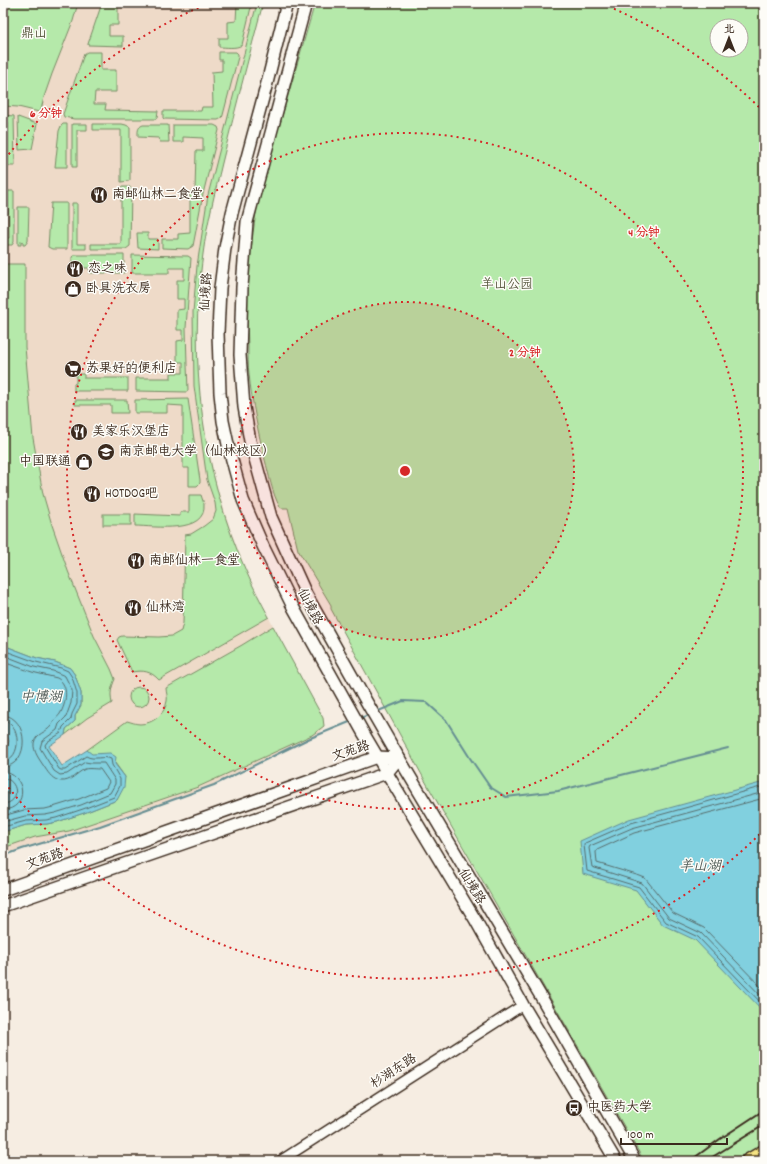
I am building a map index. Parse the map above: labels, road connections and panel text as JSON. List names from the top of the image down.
{
  "streets": {
    "main road": ["仙境路", "文苑路"],
    "street": ["杉湖东路"]
  },
  "crossings": [
    ["仙境路", "文苑路"],
    ["仙境路", "杉湖东路"]
  ],
  "water": ["中博湖", "羊山湖"],
  "parks": ["鼎山", "羊山公园"],
  "places": {
    "restaurant": [
      "南邮仙林二食堂",
      "恋之味",
      "美家乐汉堡店",
      "HOTDOG吧",
      "南邮仙林一食堂",
      "仙林湾"
    ],
    "shop": ["卧具洗衣房", "中国联通"],
    "supermarket": ["苏果好的便利店"],
    "school or university": ["南京邮电大学（仙林校区）"],
    "bus stop": ["中医药大学"]
  },
  "scale_bar": "100 m",
  "north": "top",
  "rings": ["6 分钟", "4 分钟", "2 分钟"]
}
